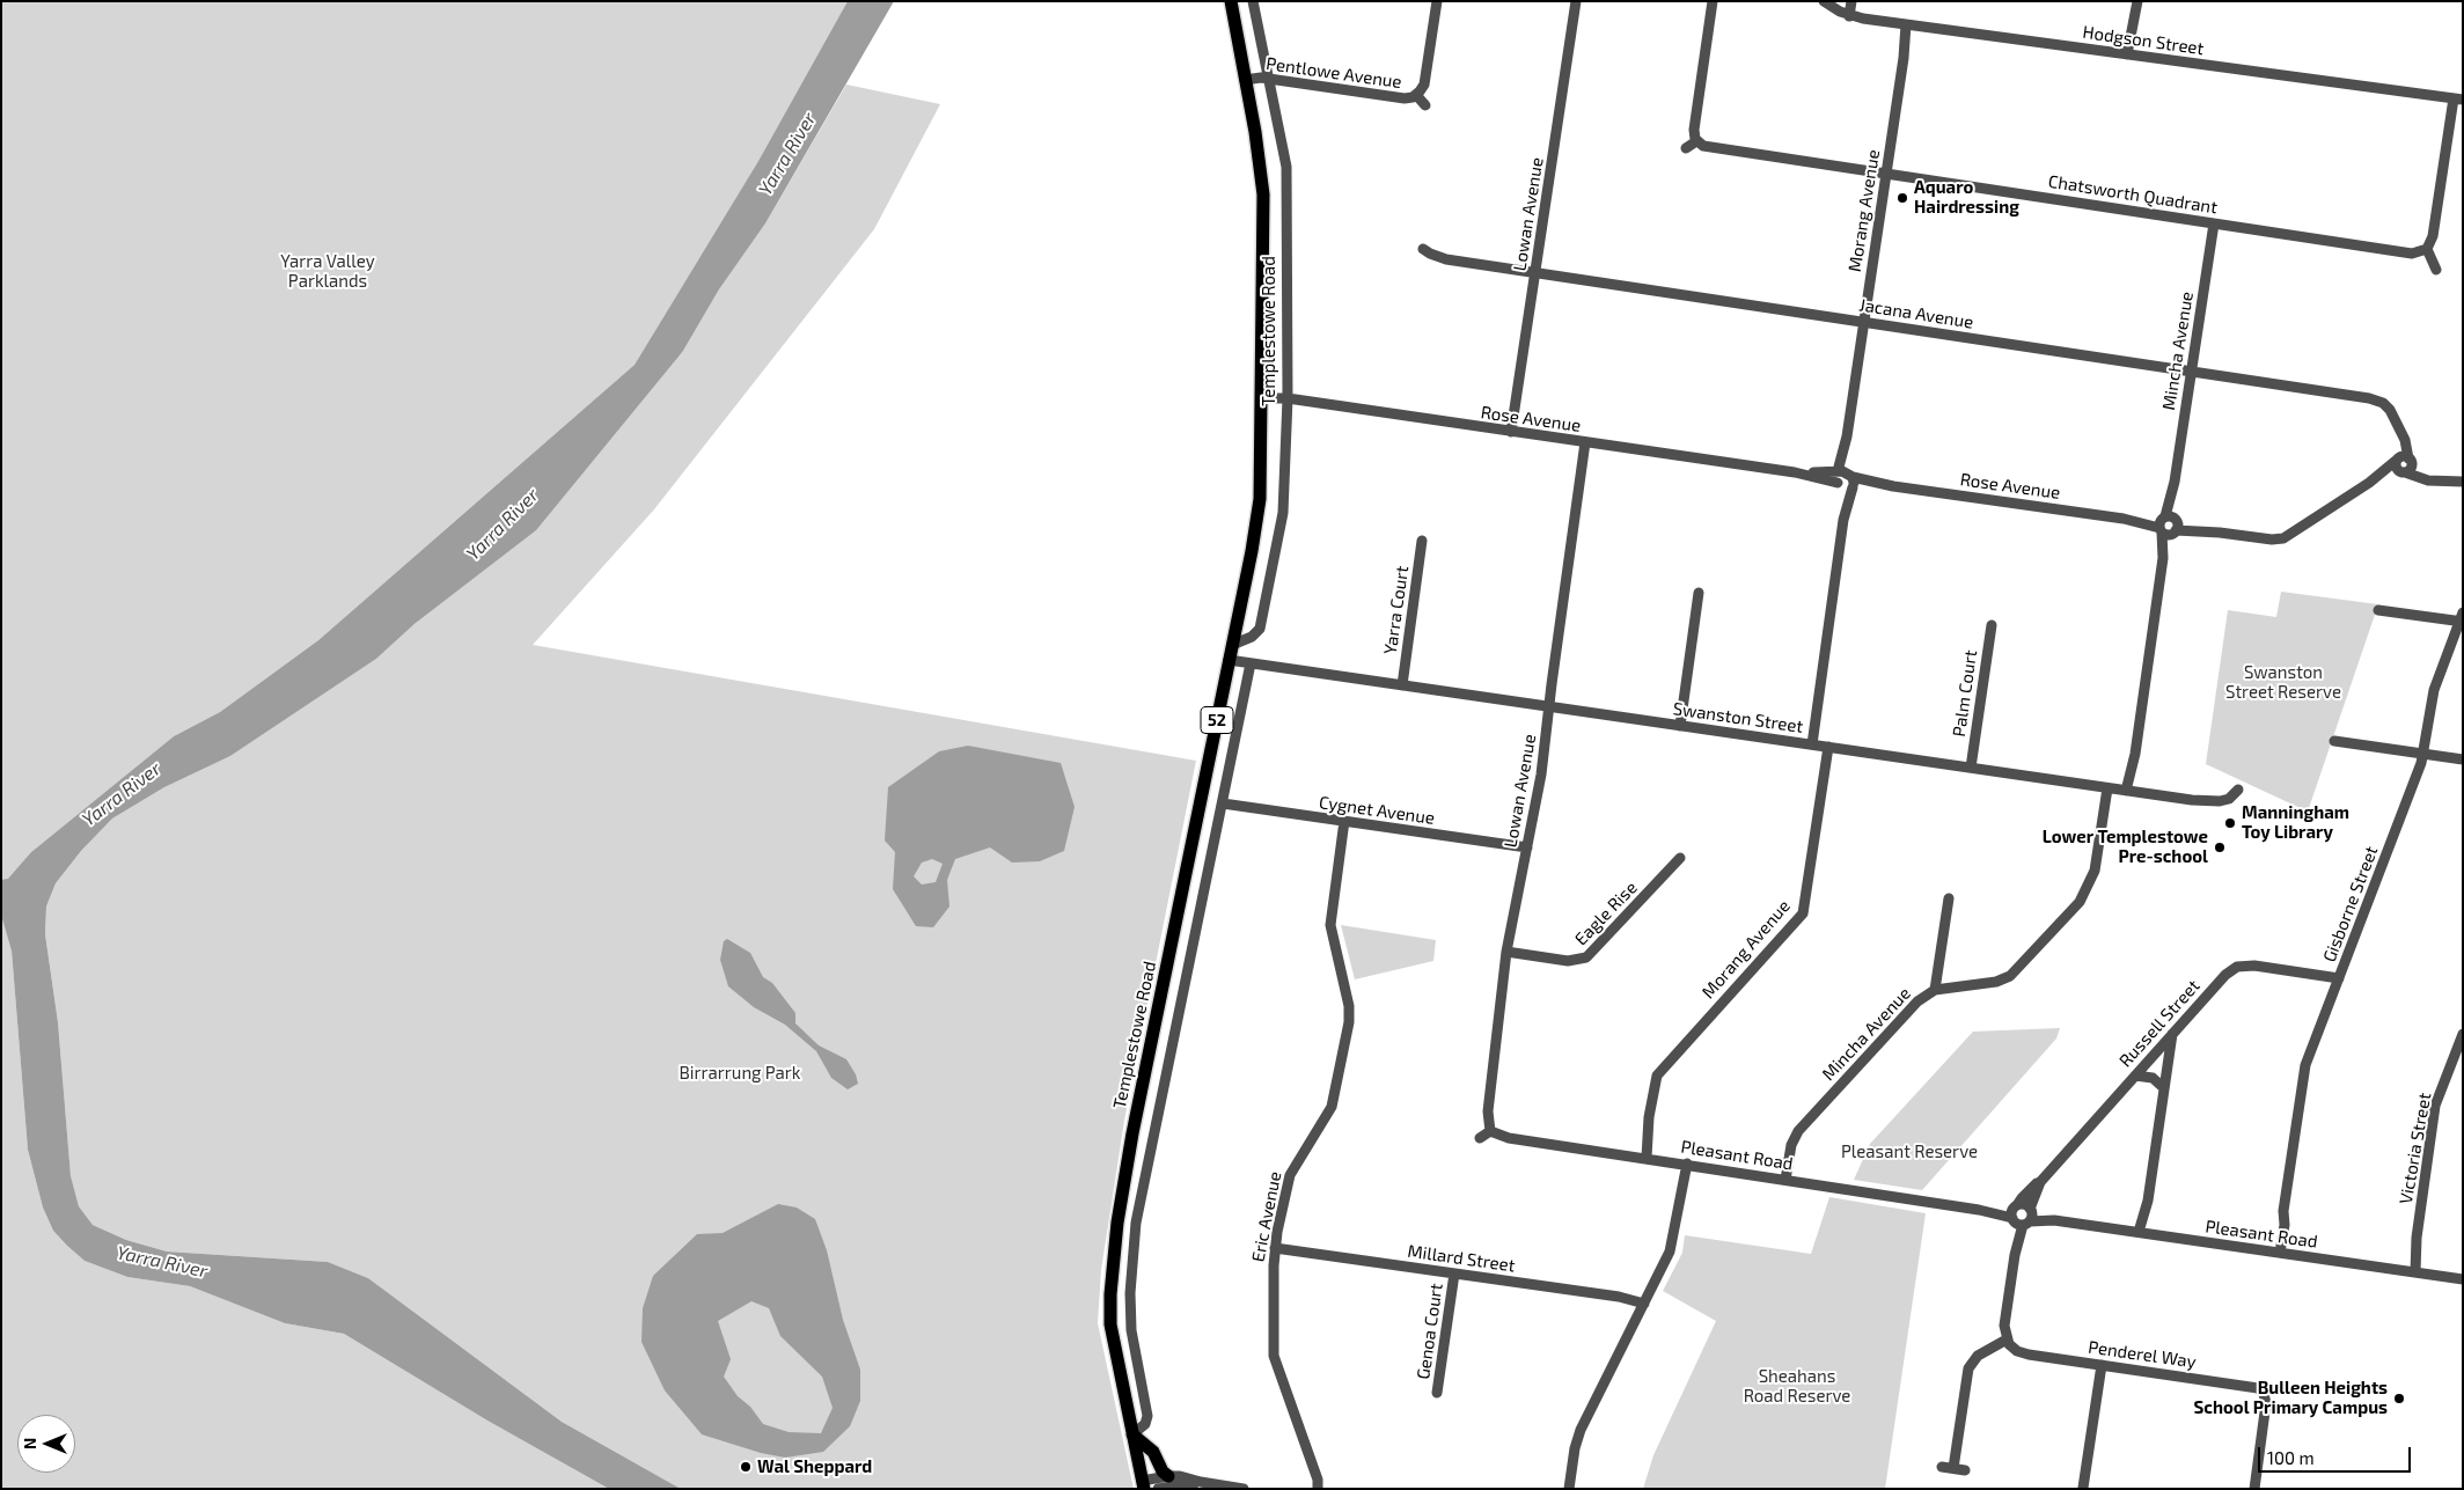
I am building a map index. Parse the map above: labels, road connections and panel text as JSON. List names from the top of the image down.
{
  "streets": {
    "main road": ["Templestowe Road", "52"],
    "street": [
      "Hodgson Street",
      "Pentlowe Avenue",
      "Chatsworth Quadrant",
      "Morang Avenue",
      "Lowan Avenue",
      "Jacana Avenue",
      "Mincha Avenue",
      "Rose Avenue",
      "Yarra Court",
      "Palm Court",
      "Swanston Street",
      "Cygnet Avenue",
      "Gisborne Street",
      "Eagle Rise",
      "Russell Street",
      "Victoria Street",
      "Pleasant Road",
      "Eric Avenue",
      "Millard Street",
      "Genoa Court",
      "Penderel Way"
    ]
  },
  "crossings": [
    ["Hodgson Street", "Morang Avenue"],
    ["Pentlowe Avenue", "Templestowe Road"],
    ["Chatsworth Quadrant", "Morang Avenue"],
    ["Chatsworth Quadrant", "Mincha Avenue"],
    ["Morang Avenue", "Jacana Avenue"],
    ["Morang Avenue", "Rose Avenue"],
    ["Morang Avenue", "Swanston Street"],
    ["Morang Avenue", "Pleasant Road"],
    ["Lowan Avenue", "Jacana Avenue"],
    ["Lowan Avenue", "Rose Avenue"],
    ["Lowan Avenue", "Swanston Street"],
    ["Lowan Avenue", "Cygnet Avenue"],
    ["Lowan Avenue", "Eagle Rise"],
    ["Lowan Avenue", "Pleasant Road"],
    ["Jacana Avenue", "Mincha Avenue"],
    ["Jacana Avenue", "Rose Avenue"],
    ["Templestowe Road", "Rose Avenue"],
    ["Templestowe Road", "Swanston Street"],
    ["Mincha Avenue", "Rose Avenue"],
    ["Mincha Avenue", "Swanston Street"],
    ["Mincha Avenue", "Pleasant Road"],
    ["Yarra Court", "Swanston Street"],
    ["Palm Court", "Swanston Street"],
    ["Cygnet Avenue", "Eric Avenue"],
    ["Gisborne Street", "Russell Street"],
    ["Gisborne Street", "Pleasant Road"],
    ["Russell Street", "Pleasant Road"],
    ["Victoria Street", "Pleasant Road"],
    ["Eric Avenue", "Millard Street"],
    ["Millard Street", "Genoa Court"]
  ],
  "water": ["Yarra River"],
  "parks": [
    "Yarra Valley Parklands",
    "Swanston Street Reserve",
    "Birrarrung Park",
    "Pleasant Reserve",
    "Sheahans Road Reserve"
  ],
  "places": [
    "Aquaro Hairdressing",
    "Manningham Toy Library",
    "Lower Templestowe Pre-school",
    "Bulleen Heights School Primary Campus",
    "Wal Sheppard"
  ],
  "scale_bar": "100 m",
  "north": "left"
}
